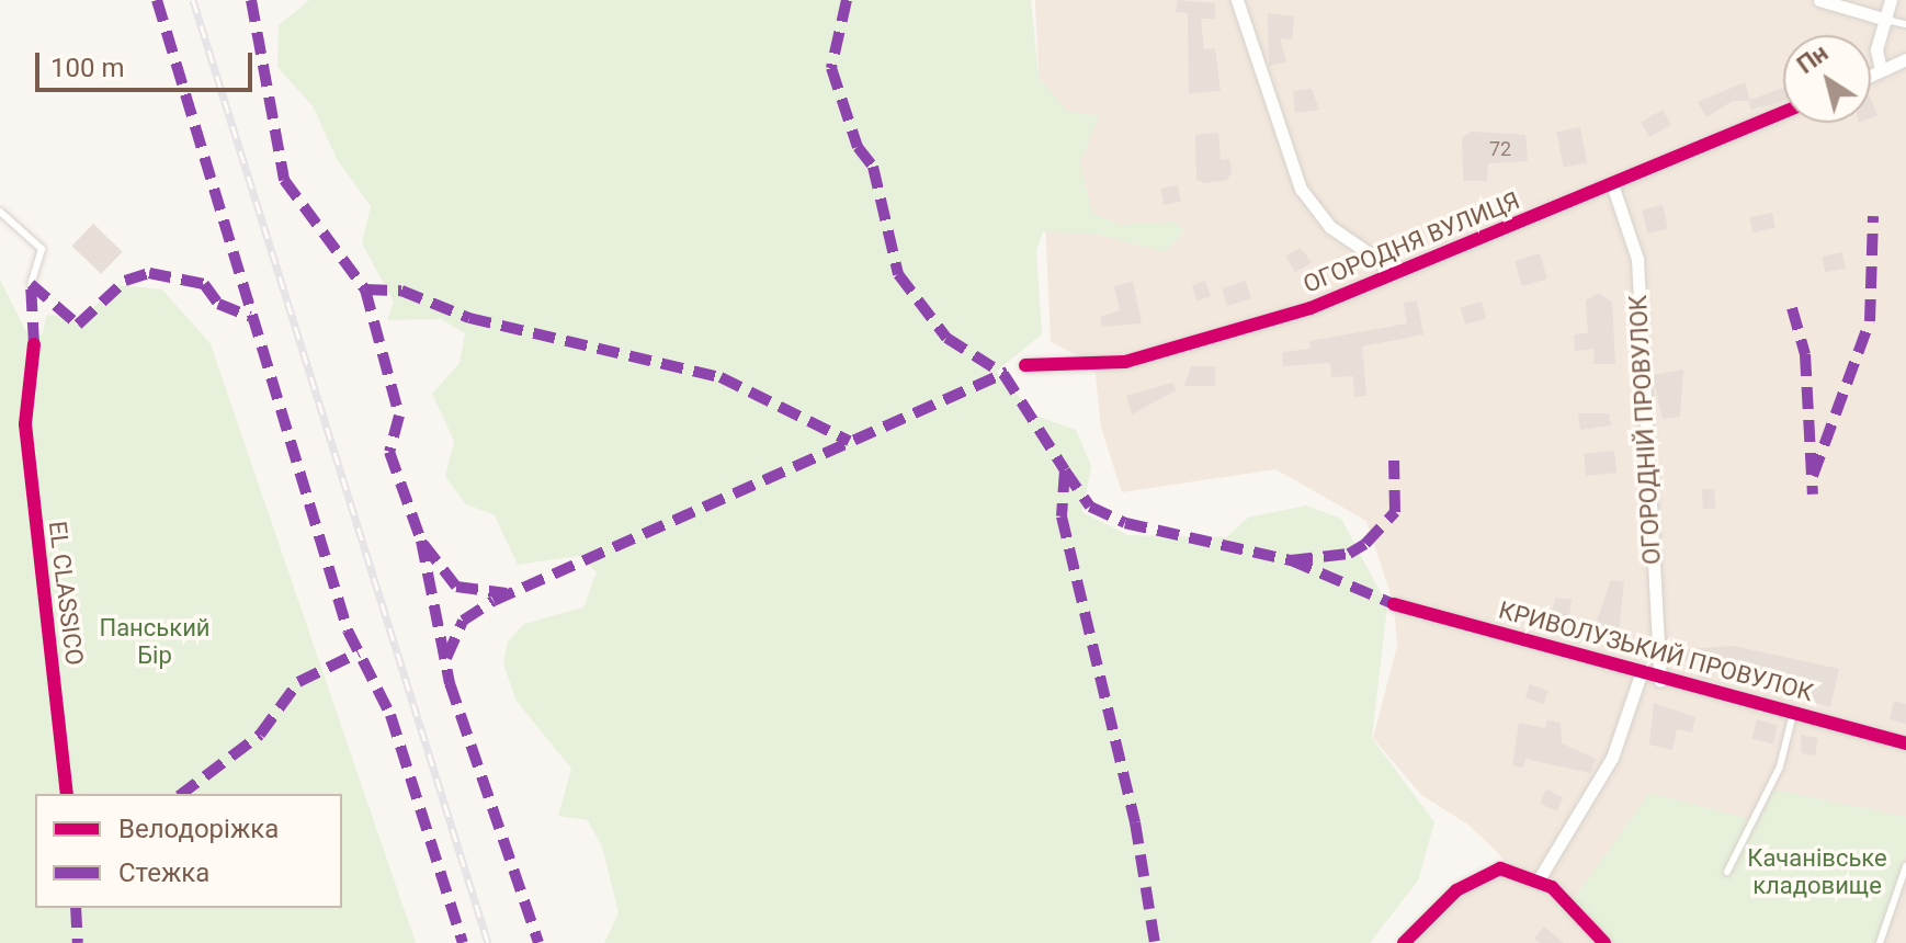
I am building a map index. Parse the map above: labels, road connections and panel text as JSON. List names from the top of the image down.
{
  "streets": {
    "street": ["ОГОРОДНЯ ВУЛИЦЯ", "ОГОРОДНІЙ ПРОВУЛОК", "КРИВОЛУЗЬКИЙ ПРОВУЛОК"],
    "cycle path": ["EL CLASSICO"]
  },
  "crossings": [
    ["ОГОРОДНЯ ВУЛИЦЯ", "ОГОРОДНІЙ ПРОВУЛОК"],
    ["ОГОРОДНІЙ ПРОВУЛОК", "КРИВОЛУЗЬКИЙ ПРОВУЛОК"]
  ],
  "parks": ["Панський Бір", "Качанівське кладовище"],
  "house_numbers": ["72"],
  "legend": ["Велодоріжка", "Стежка"],
  "scale_bar": "100 m",
  "north": "top left"
}
